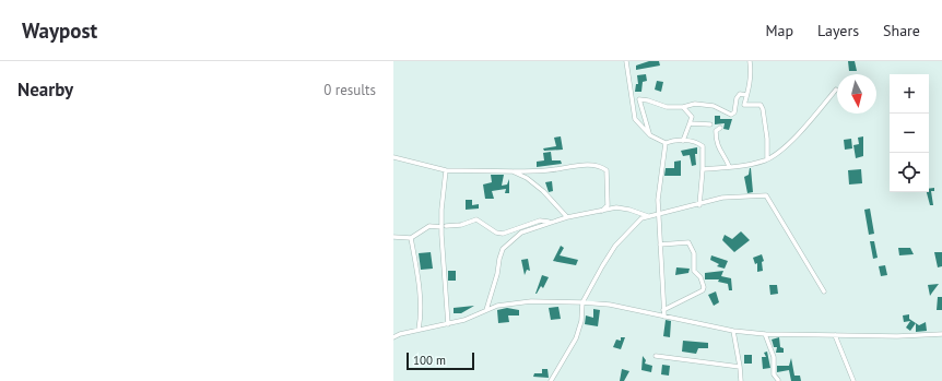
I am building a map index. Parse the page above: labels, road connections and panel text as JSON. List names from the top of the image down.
{
  "scale_bar": "100 m",
  "north": "bottom",
  "page": {
    "header": "Waypost",
    "nav": ["Map", "Layers", "Share"],
    "heading": ["Nearby", "0 results"],
    "map_buttons": ["+", "−"],
    "scale": "100 m"
  }
}
